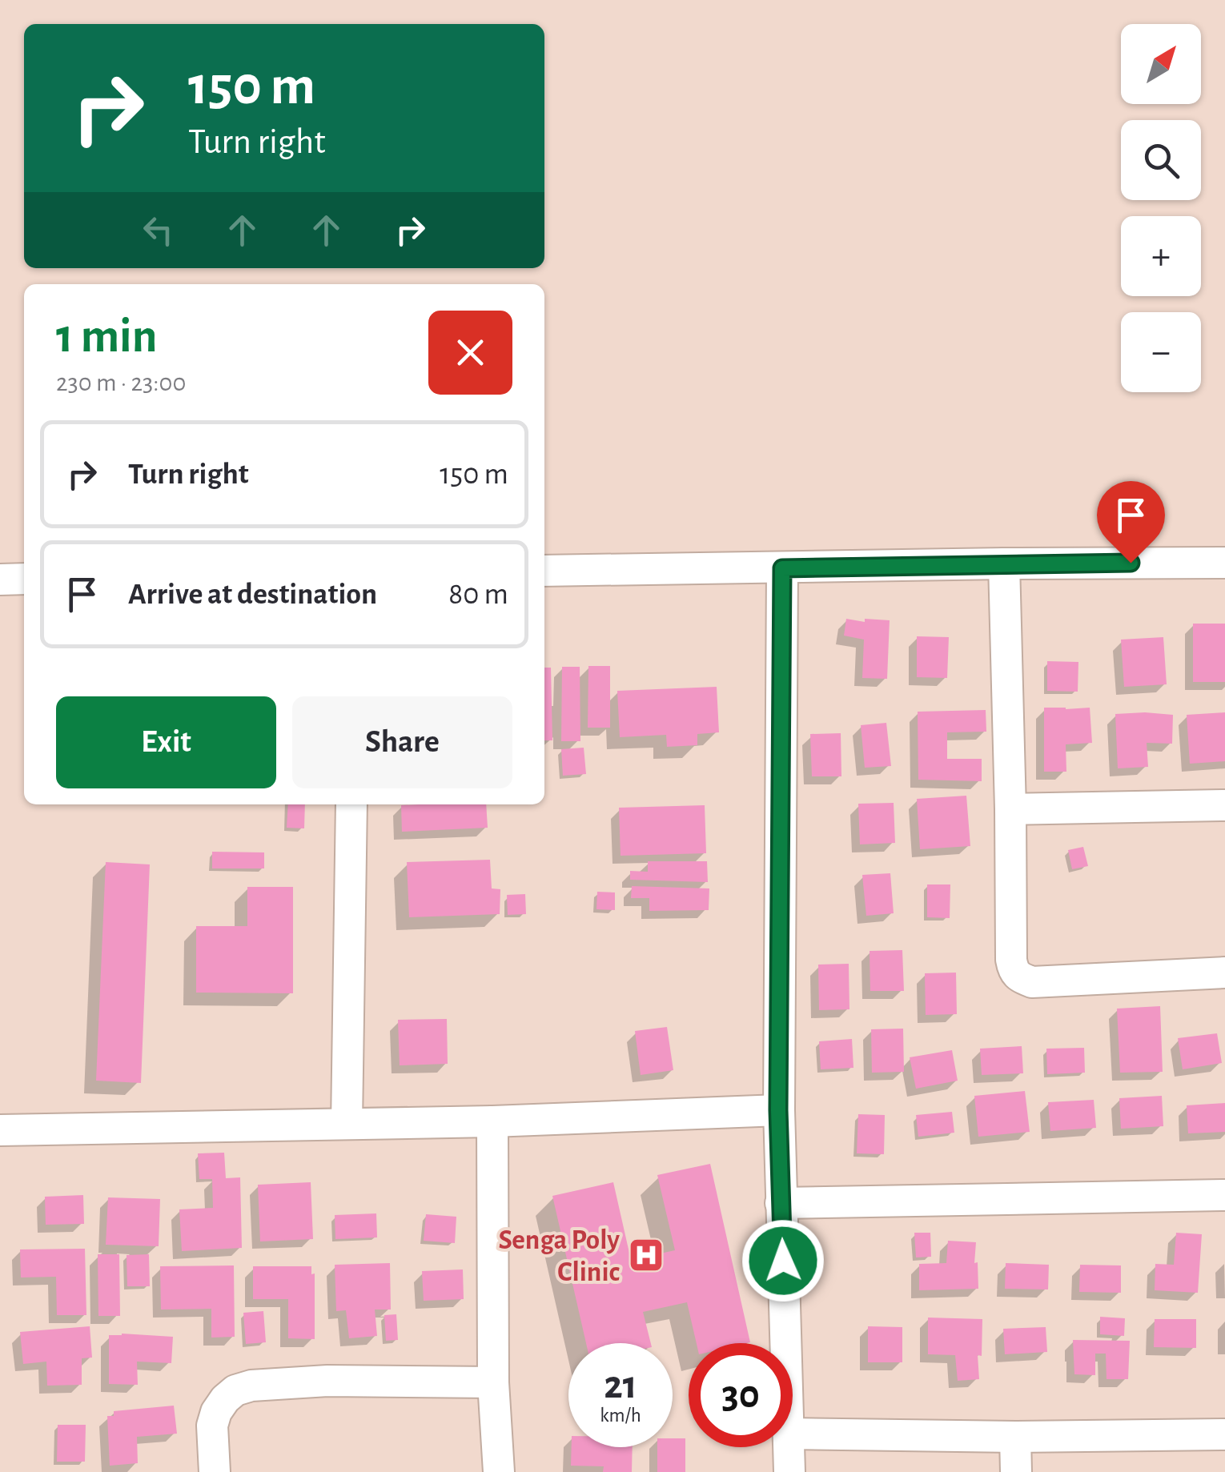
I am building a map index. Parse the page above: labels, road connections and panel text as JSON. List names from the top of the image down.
{
  "places": {
    "hospital": ["Senga Poly Clinic"]
  },
  "north": "top right",
  "page": {
    "map_buttons": ["+", "−"],
    "turn": ["150 m", "Turn right"],
    "heading": ["1 min", "230 m · 23:00"],
    "list": [
      {
        "name": "Turn right",
        "value": "150 m"
      },
      {
        "name": "Arrive at destination",
        "value": "80 m"
      }
    ],
    "buttons": ["Exit", "Share"],
    "speed": "21 km/h",
    "limit": "30"
  }
}
